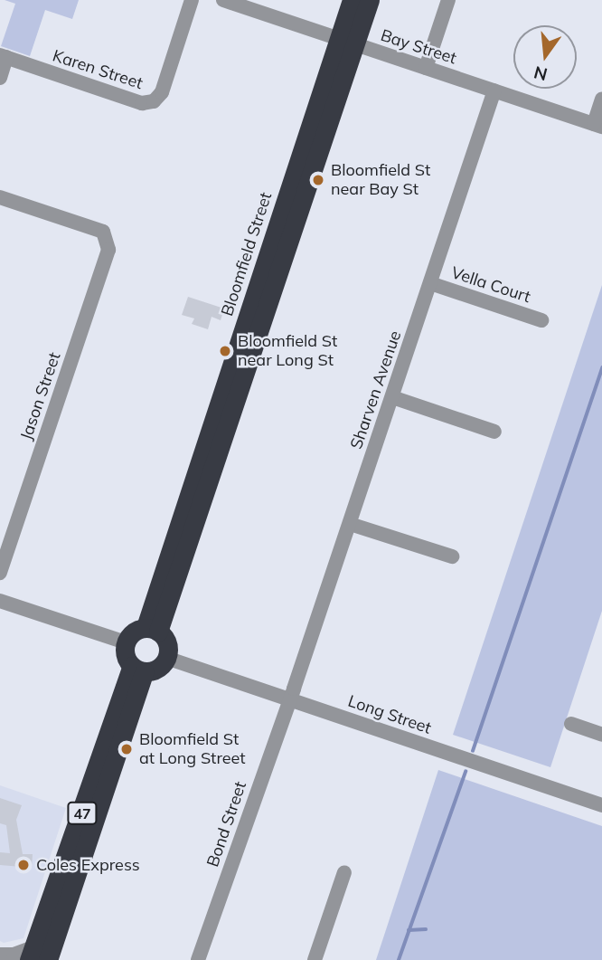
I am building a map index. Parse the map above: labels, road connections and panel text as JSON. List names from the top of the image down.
{
  "streets": {
    "highway": ["47"],
    "street": [
      "Bay Street",
      "Karen Street",
      "Vella Court",
      "Sharven Avenue",
      "Jason Street",
      "Long Street",
      "Bond Street"
    ]
  },
  "crossings": [
    ["Bay Street", "Sharven Avenue"],
    ["Vella Court", "Sharven Avenue"],
    ["Sharven Avenue", "Long Street"],
    ["Sharven Avenue", "Bond Street"],
    ["Long Street", "47"],
    ["Long Street", "Bond Street"]
  ],
  "places": [
    "Bloomfield St near Bay St",
    "Bloomfield St near Long St",
    "Bloomfield St at Long Street",
    "Coles Express"
  ],
  "north": "bottom"
}
